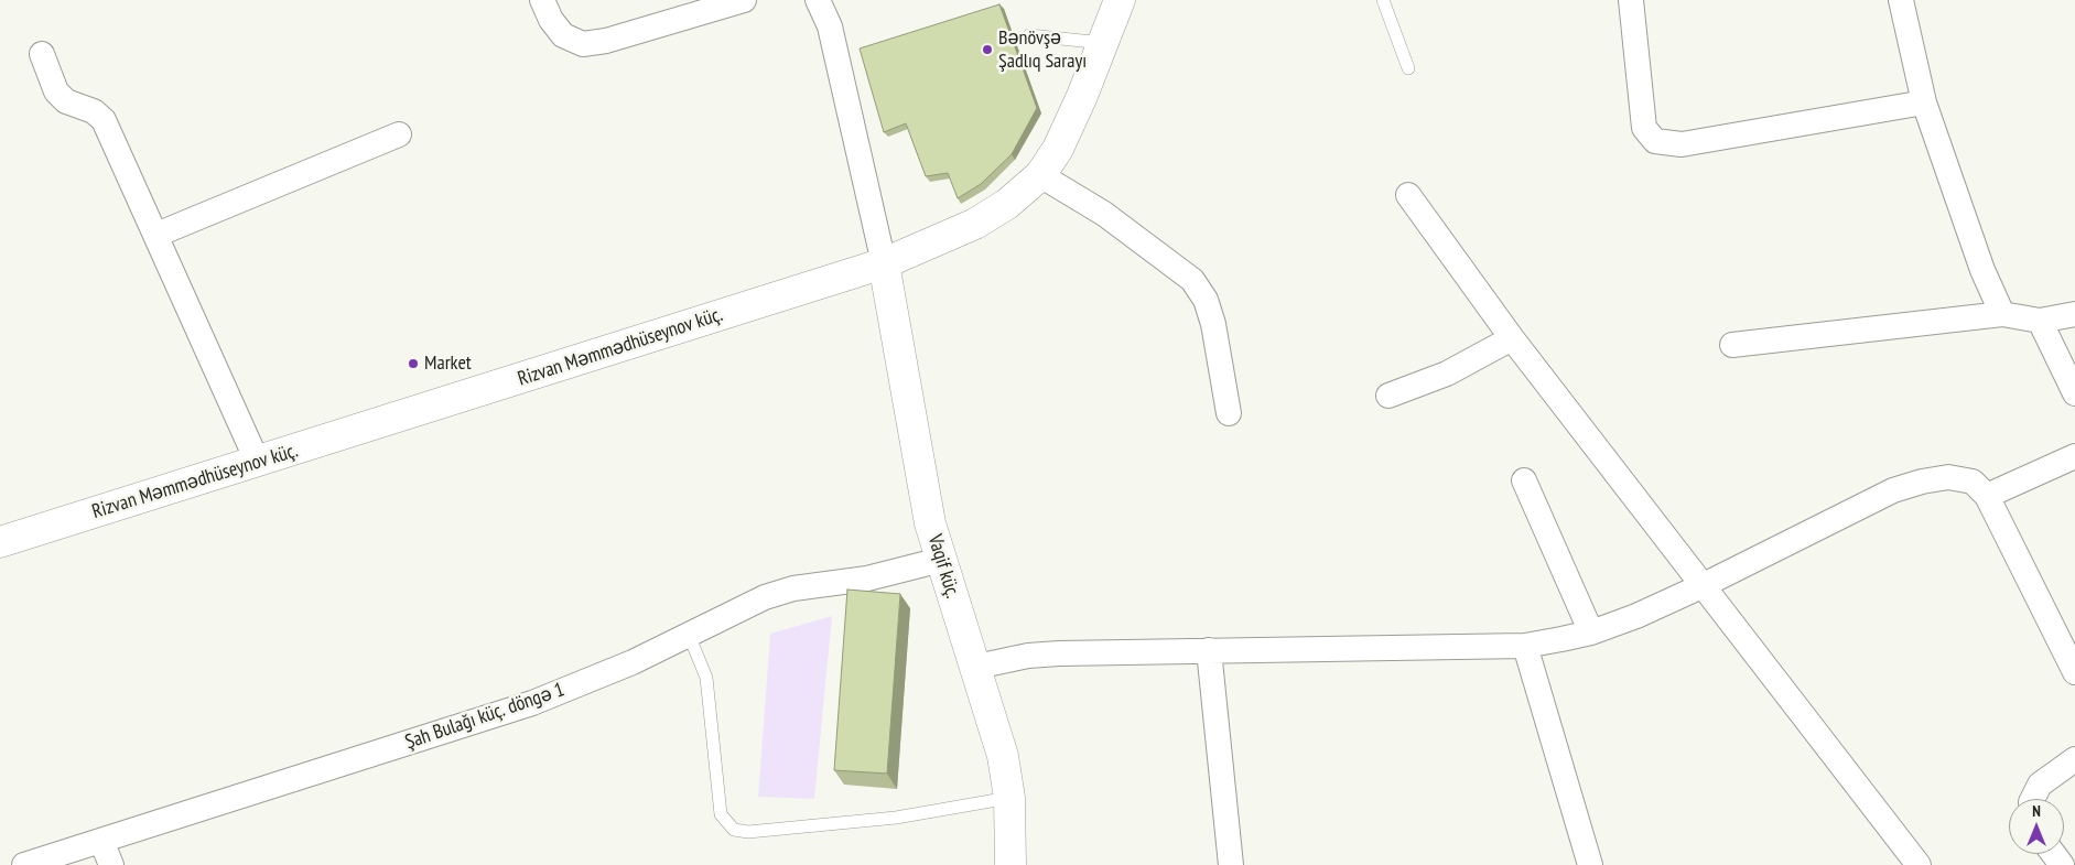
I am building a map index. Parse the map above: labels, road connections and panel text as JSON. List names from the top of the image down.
{
  "streets": {
    "street": ["Rizvan Məmmədhüseynov küç.", "Vaqif küç.", "Şah Bulağı küç. döngə 1"]
  },
  "crossings": [
    ["Rizvan Məmmədhüseynov küç.", "Vaqif küç."],
    ["Vaqif küç.", "Şah Bulağı küç. döngə 1"]
  ],
  "places": ["Bənövşə Şadlıq Sarayı", "Market"],
  "north": "top"
}
